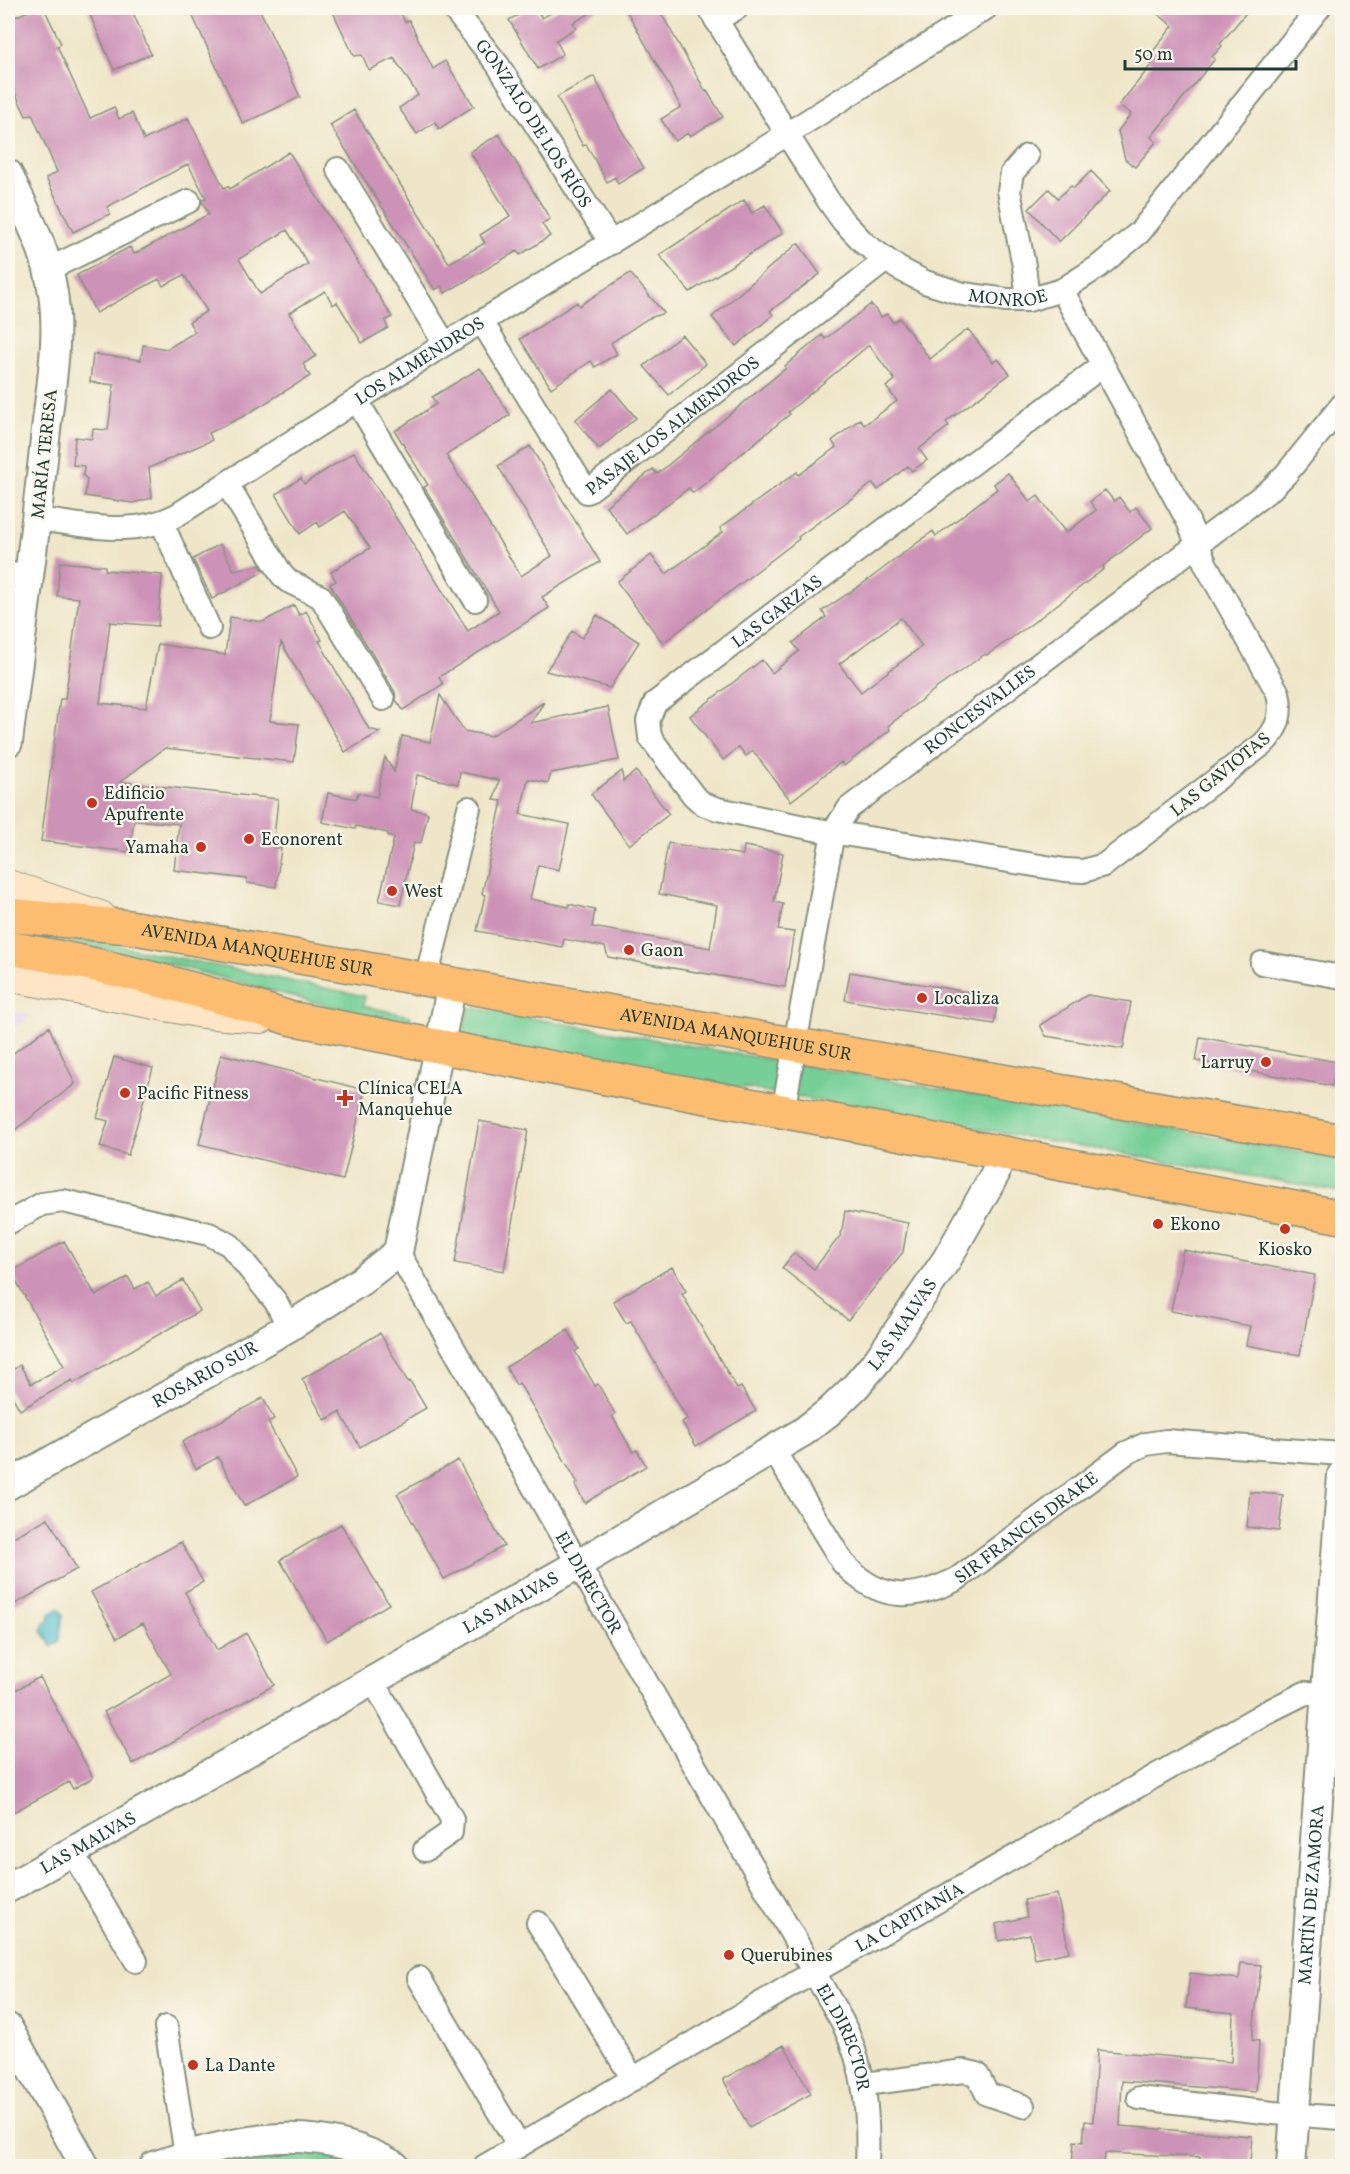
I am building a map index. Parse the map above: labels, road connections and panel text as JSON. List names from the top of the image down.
{
  "streets": {
    "main road": ["AVENIDA MANQUEHUE SUR"],
    "street": [
      "GONZALO DE LOS RÍOS",
      "MONROE",
      "LOS ALMENDROS",
      "PASAJE LOS ALMENDROS",
      "MARÍA TERESA",
      "LAS GARZAS",
      "RONCESVALLES",
      "LAS GAVIOTAS",
      "LAS MALVAS",
      "ROSARIO SUR",
      "SIR FRANCIS DRAKE",
      "EL DIRECTOR",
      "MARTÍN DE ZAMORA",
      "LA CAPITANÍA"
    ]
  },
  "crossings": [
    ["GONZALO DE LOS RÍOS", "LOS ALMENDROS"],
    ["MONROE", "LOS ALMENDROS"],
    ["MONROE", "PASAJE LOS ALMENDROS"],
    ["MONROE", "LAS GAVIOTAS"],
    ["LOS ALMENDROS", "PASAJE LOS ALMENDROS"],
    ["LOS ALMENDROS", "MARÍA TERESA"],
    ["LAS GARZAS", "RONCESVALLES"],
    ["LAS GARZAS", "LAS GAVIOTAS"],
    ["RONCESVALLES", "LAS GAVIOTAS"],
    ["RONCESVALLES", "AVENIDA MANQUEHUE SUR"],
    ["LAS MALVAS", "SIR FRANCIS DRAKE"],
    ["LAS MALVAS", "EL DIRECTOR"],
    ["ROSARIO SUR", "EL DIRECTOR"],
    ["EL DIRECTOR", "LA CAPITANÍA"],
    ["MARTÍN DE ZAMORA", "LA CAPITANÍA"]
  ],
  "places": {
    "other": [
      "Edificio Apufrente",
      "Econorent",
      "Yamaha",
      "West",
      "Gaon",
      "Localiza",
      "Larruy",
      "Pacific Fitness",
      "Ekono",
      "Kiosko",
      "Querubines",
      "La Dante"
    ],
    "health": ["Clínica CELA Manquehue"]
  },
  "scale_bar": "50 m"
}
